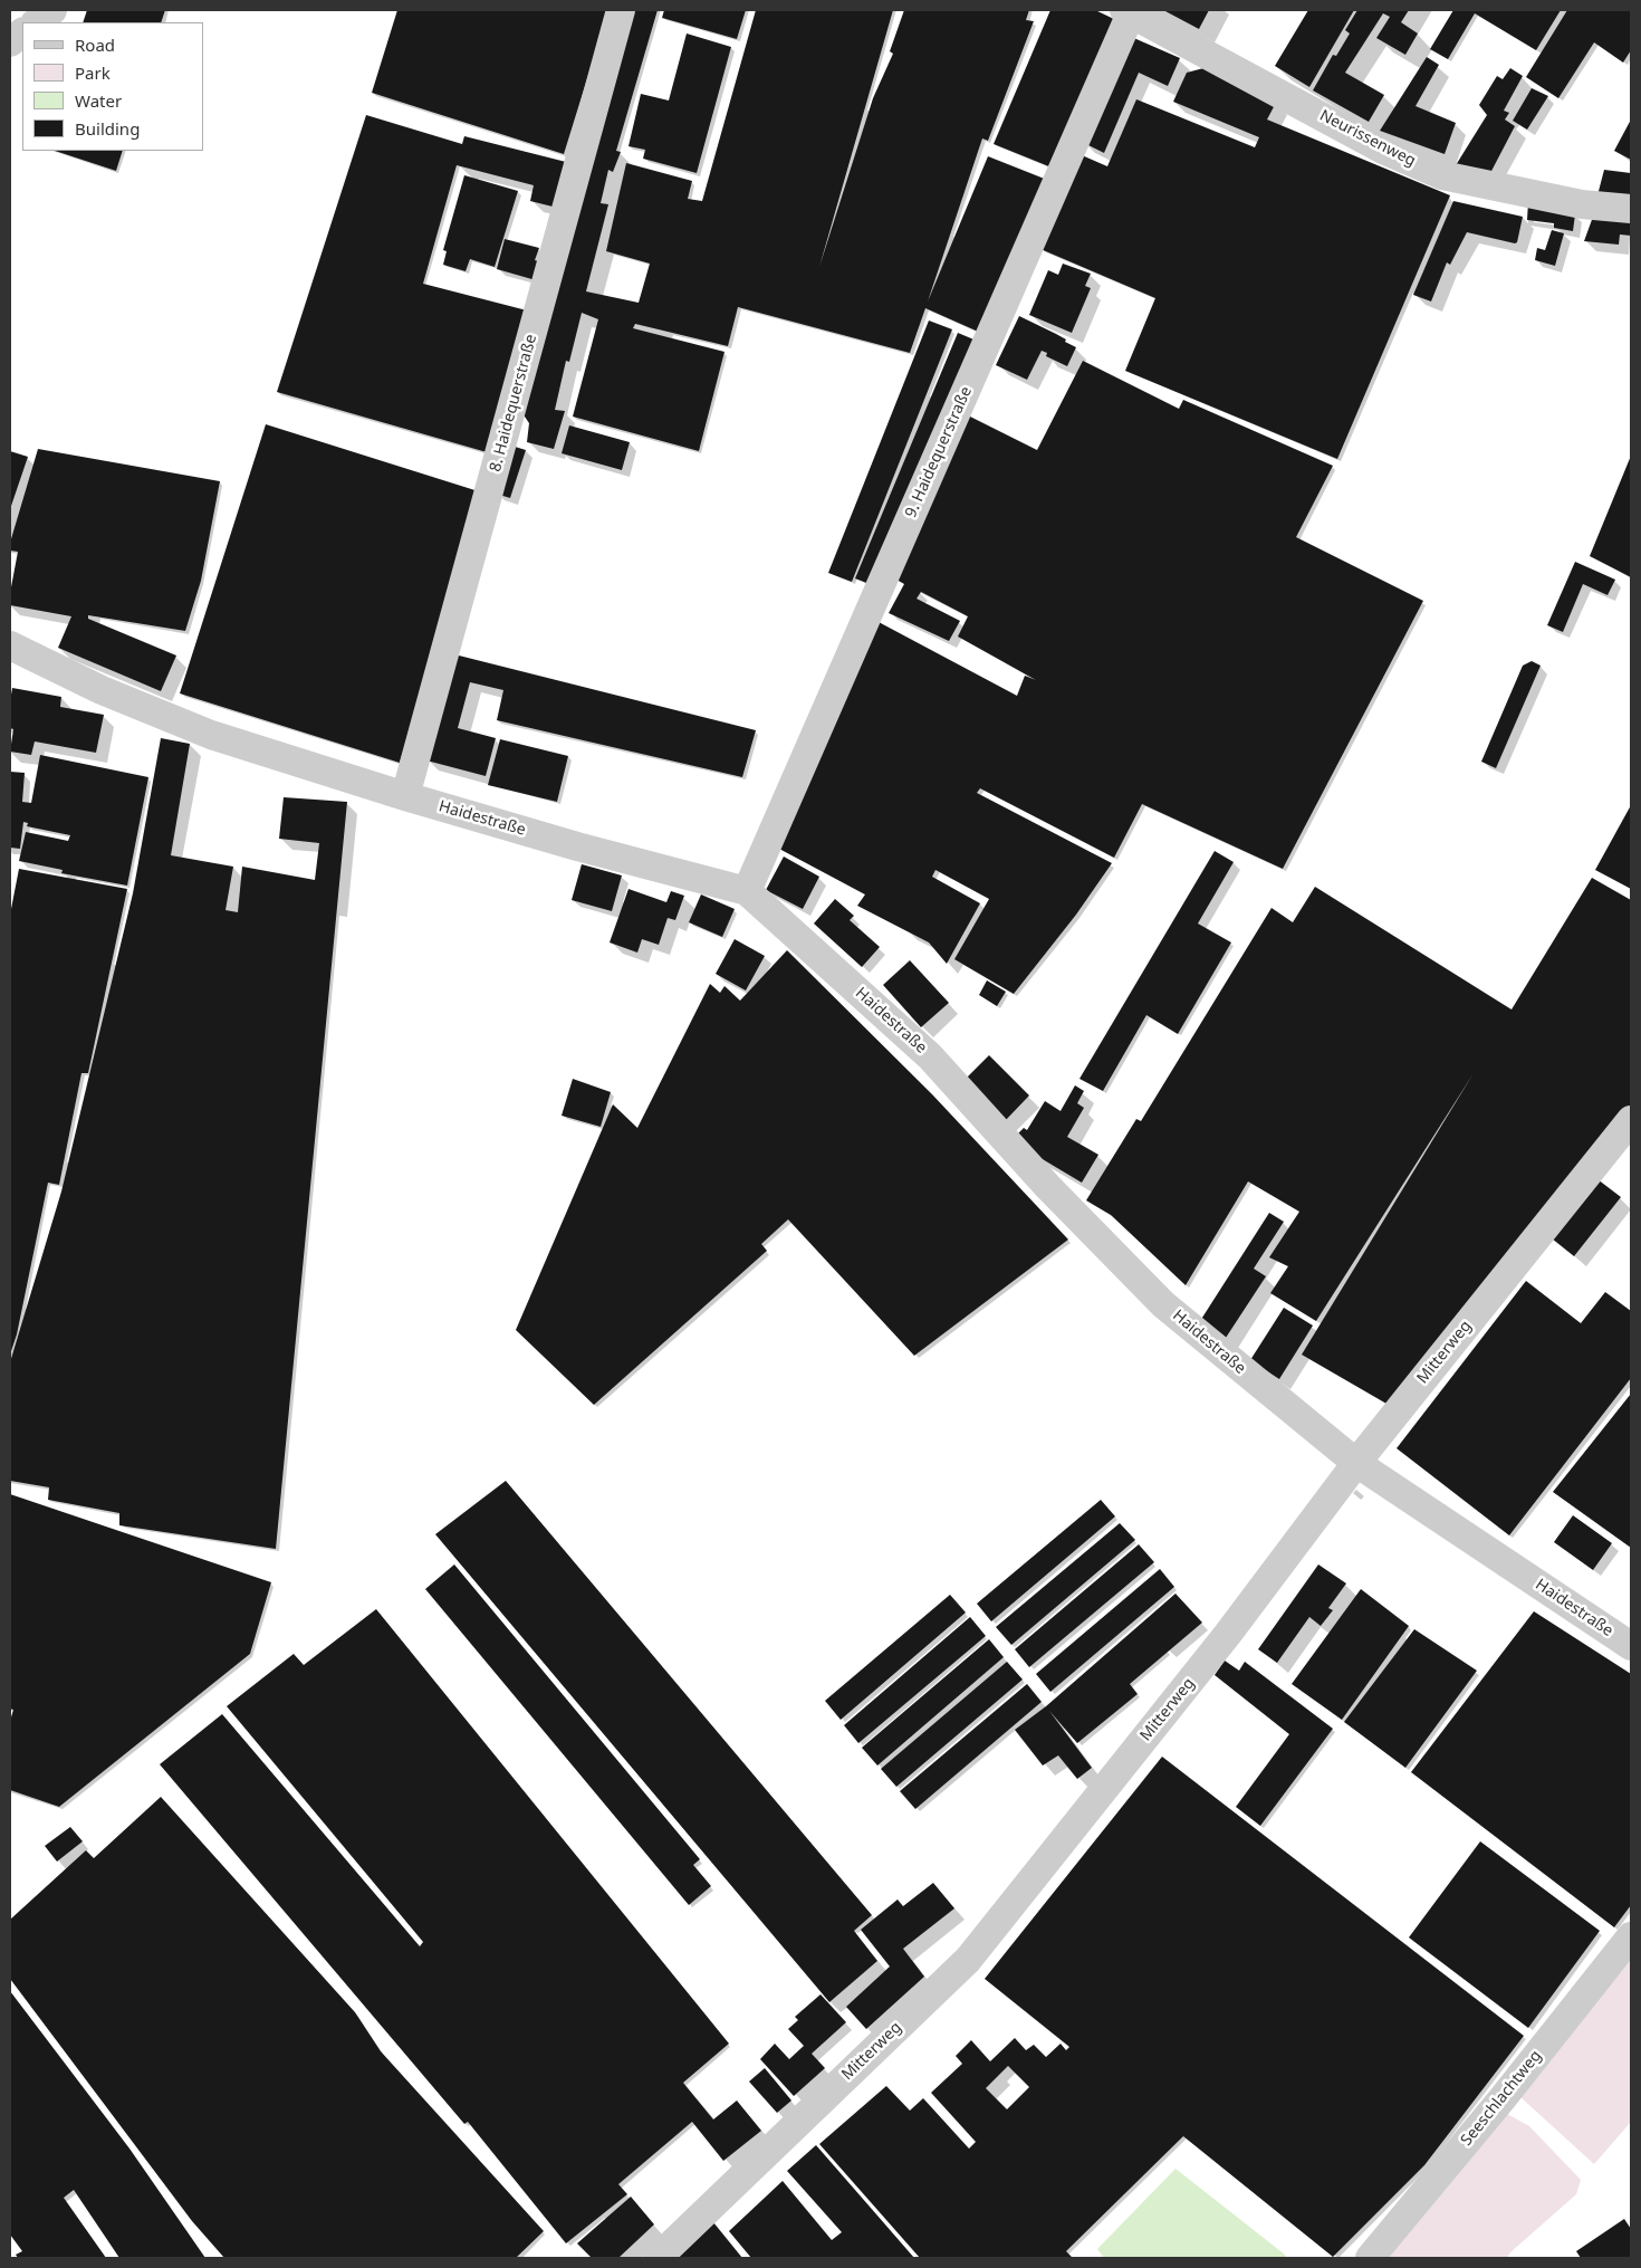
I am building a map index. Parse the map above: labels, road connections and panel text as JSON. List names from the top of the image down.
{
  "streets": {
    "street": [
      "Neurissenweg",
      "8. Haidequerstraße",
      "9. Haidequerstraße",
      "Haidestraße",
      "Mitterweg",
      "Seeschlachtweg"
    ]
  },
  "crossings": [
    ["Neurissenweg", "9. Haidequerstraße"],
    ["8. Haidequerstraße", "Haidestraße"],
    ["9. Haidequerstraße", "Haidestraße"],
    ["Haidestraße", "Mitterweg"]
  ],
  "legend": [
    "Road",
    "Park",
    "Water",
    "Building"
  ]
}
